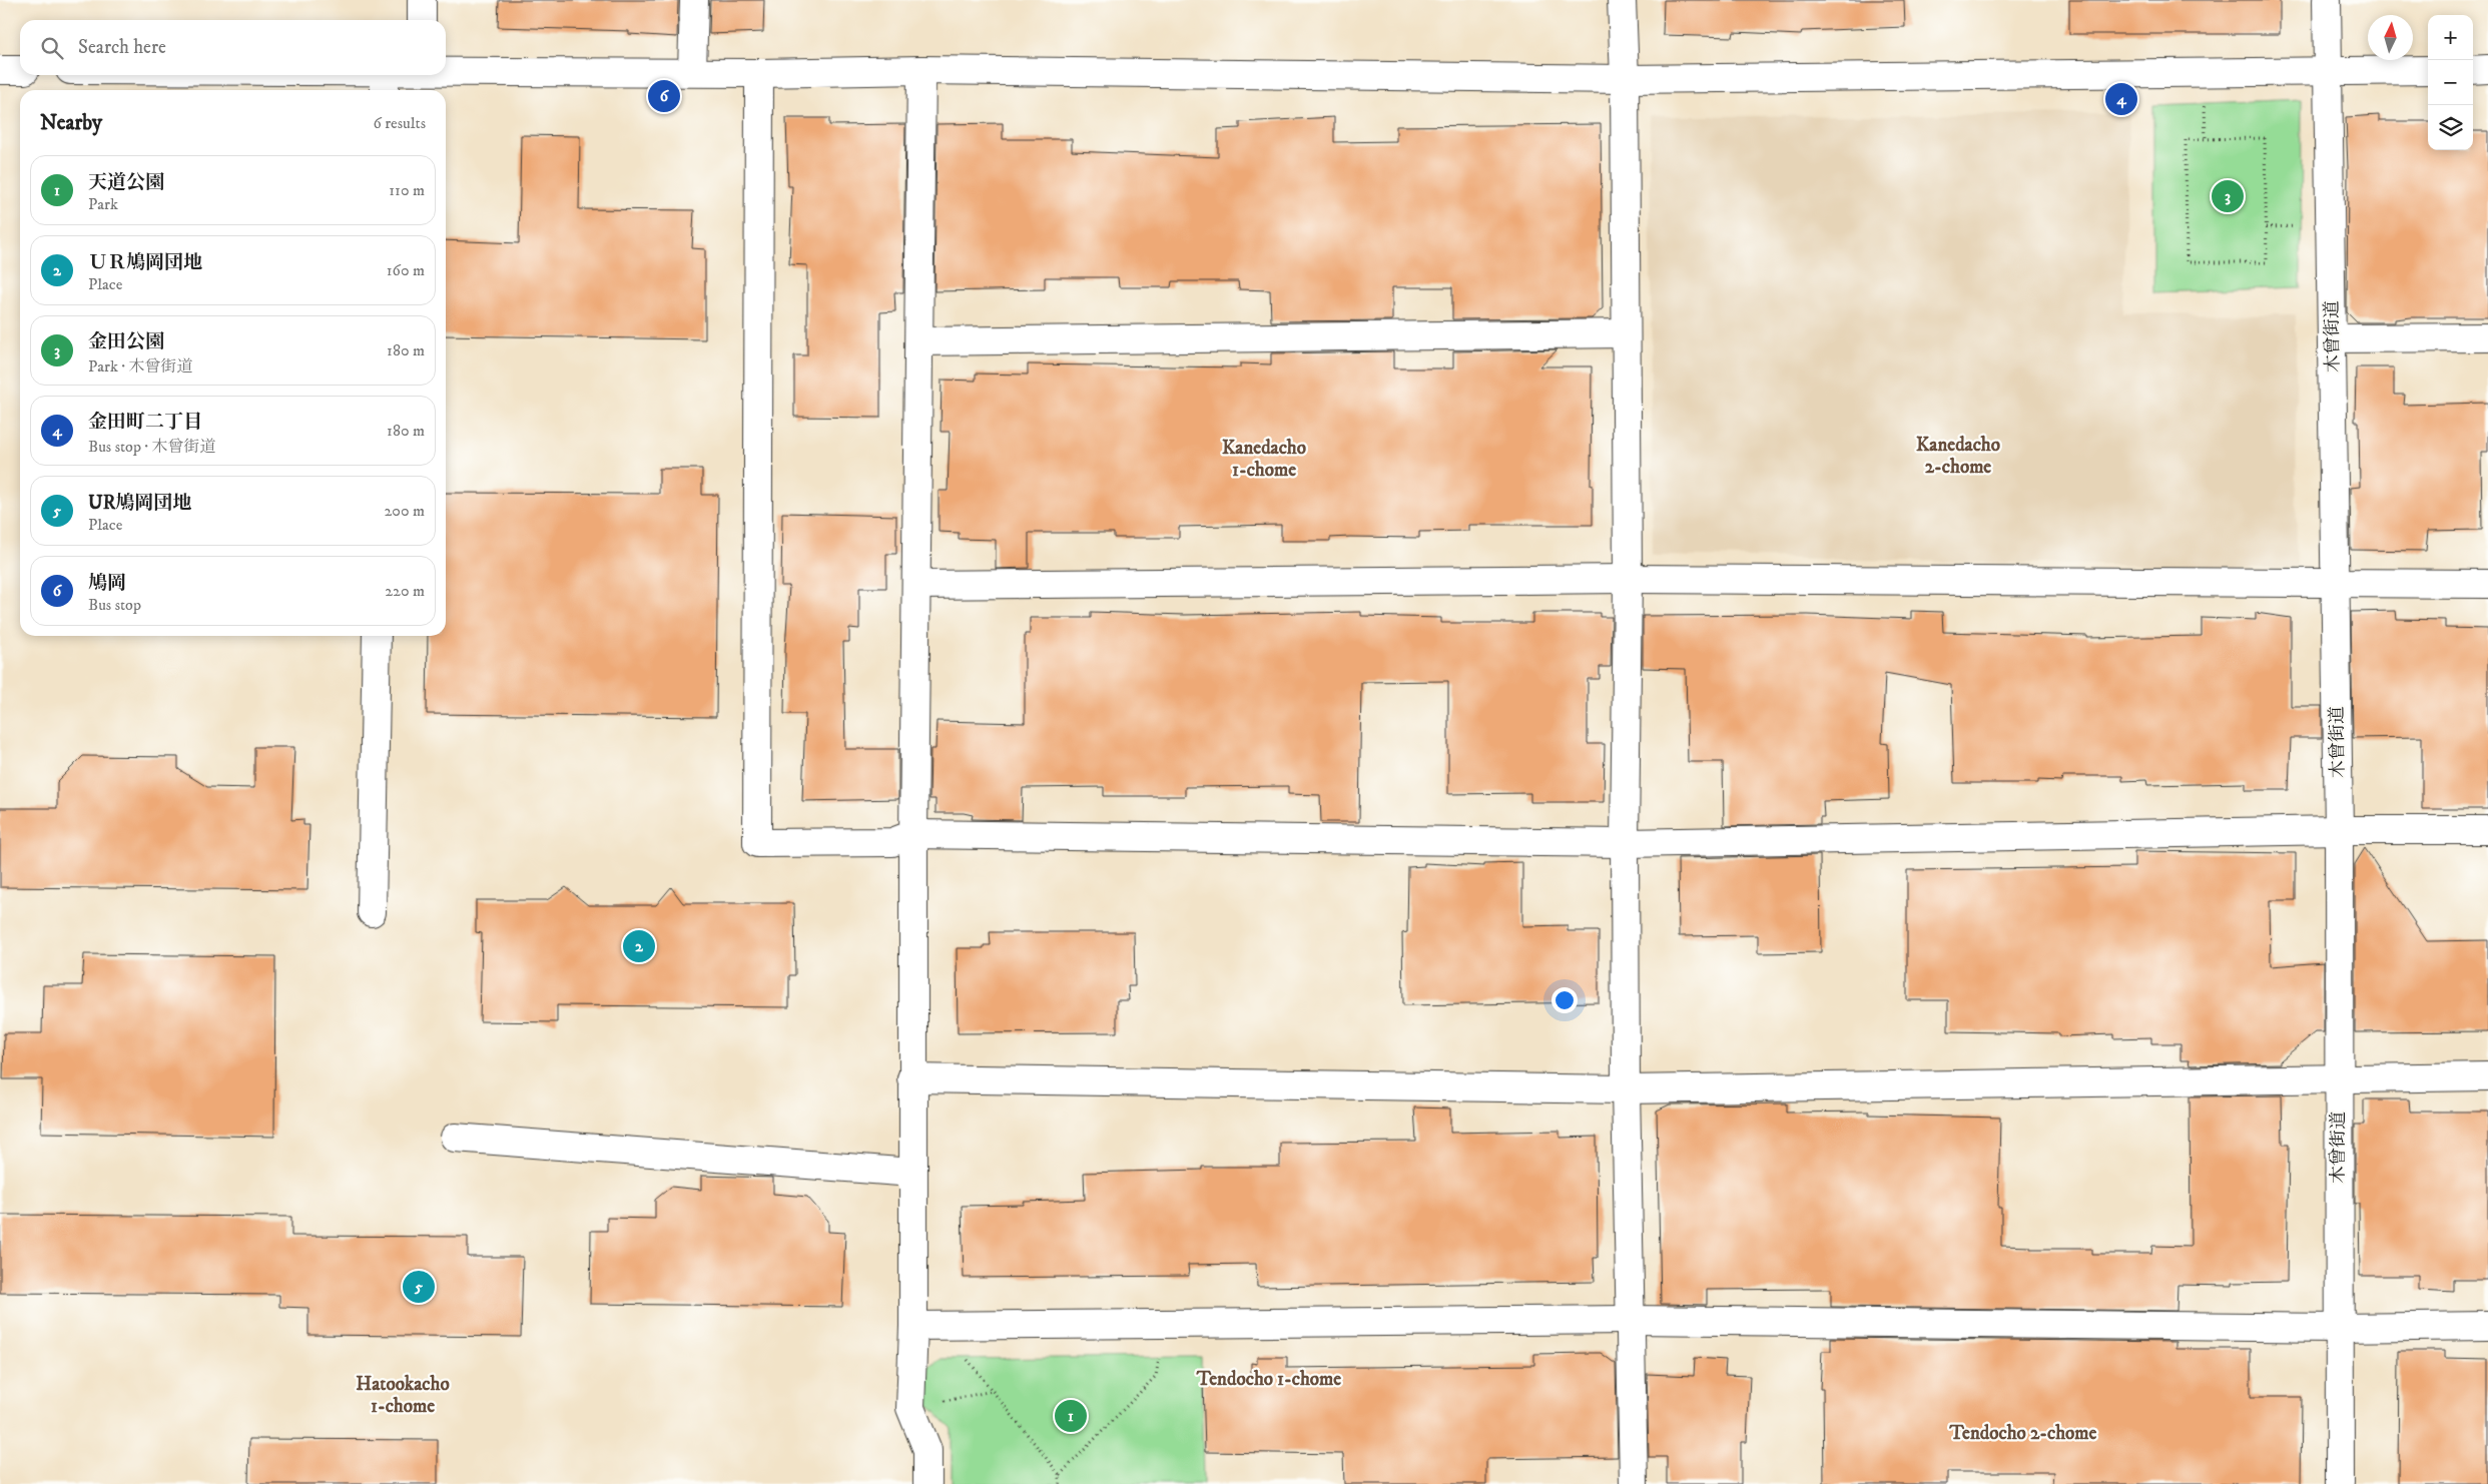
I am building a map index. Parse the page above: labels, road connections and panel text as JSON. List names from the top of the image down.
{
  "streets": {
    "street": ["木曾街道"]
  },
  "districts": [
    "Kanedacho 2-chome",
    "Kanedacho 1-chome",
    "Tendocho 1-chome",
    "Hatookacho 1-chome",
    "Tendocho 2-chome"
  ],
  "north": "top",
  "page": {
    "map_buttons": ["+", "−"],
    "search": "Search here",
    "pins": [
      "6",
      "4",
      "3",
      "2",
      "5",
      "1"
    ],
    "heading": ["Nearby", "6 results"],
    "list": [
      {
        "mark": "1",
        "name": "天道公園",
        "note": "Park",
        "value": "110 m"
      },
      {
        "mark": "2",
        "name": "ＵＲ鳩岡団地",
        "note": "Place",
        "value": "160 m"
      },
      {
        "mark": "3",
        "name": "金田公園",
        "note": "Park · 木曾街道",
        "value": "180 m"
      },
      {
        "mark": "4",
        "name": "金田町二丁目",
        "note": "Bus stop · 木曾街道",
        "value": "180 m"
      },
      {
        "mark": "5",
        "name": "UR鳩岡団地",
        "note": "Place",
        "value": "200 m"
      },
      {
        "mark": "6",
        "name": "鳩岡",
        "note": "Bus stop",
        "value": "220 m"
      }
    ]
  }
}
